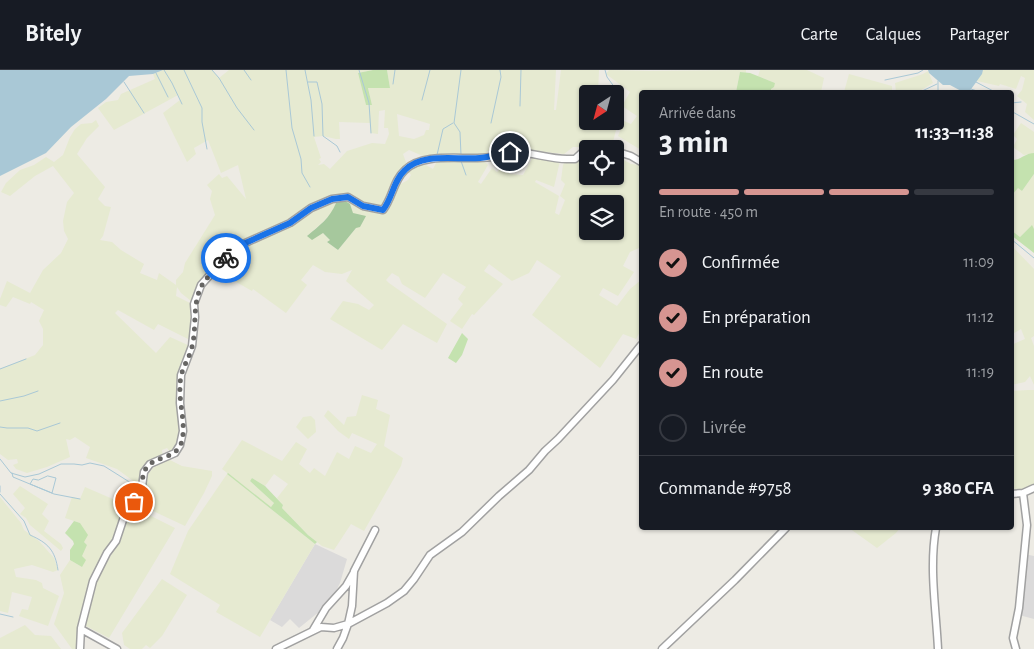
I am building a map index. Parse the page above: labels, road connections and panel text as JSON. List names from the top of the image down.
{
  "north": "bottom left",
  "page": {
    "header": "Bitely",
    "nav": ["Carte", "Calques", "Partager"],
    "heading": ["3 min", "Arrivée dans", "11:33–11:38"],
    "panel": ["Commande #9758", "9 380 CFA"],
    "bar": "En route · 450 m",
    "list": [
      ["Confirmée", "11:09"],
      ["En préparation", "11:12"],
      ["En route", "11:19"],
      "Livrée"
    ]
  }
}
